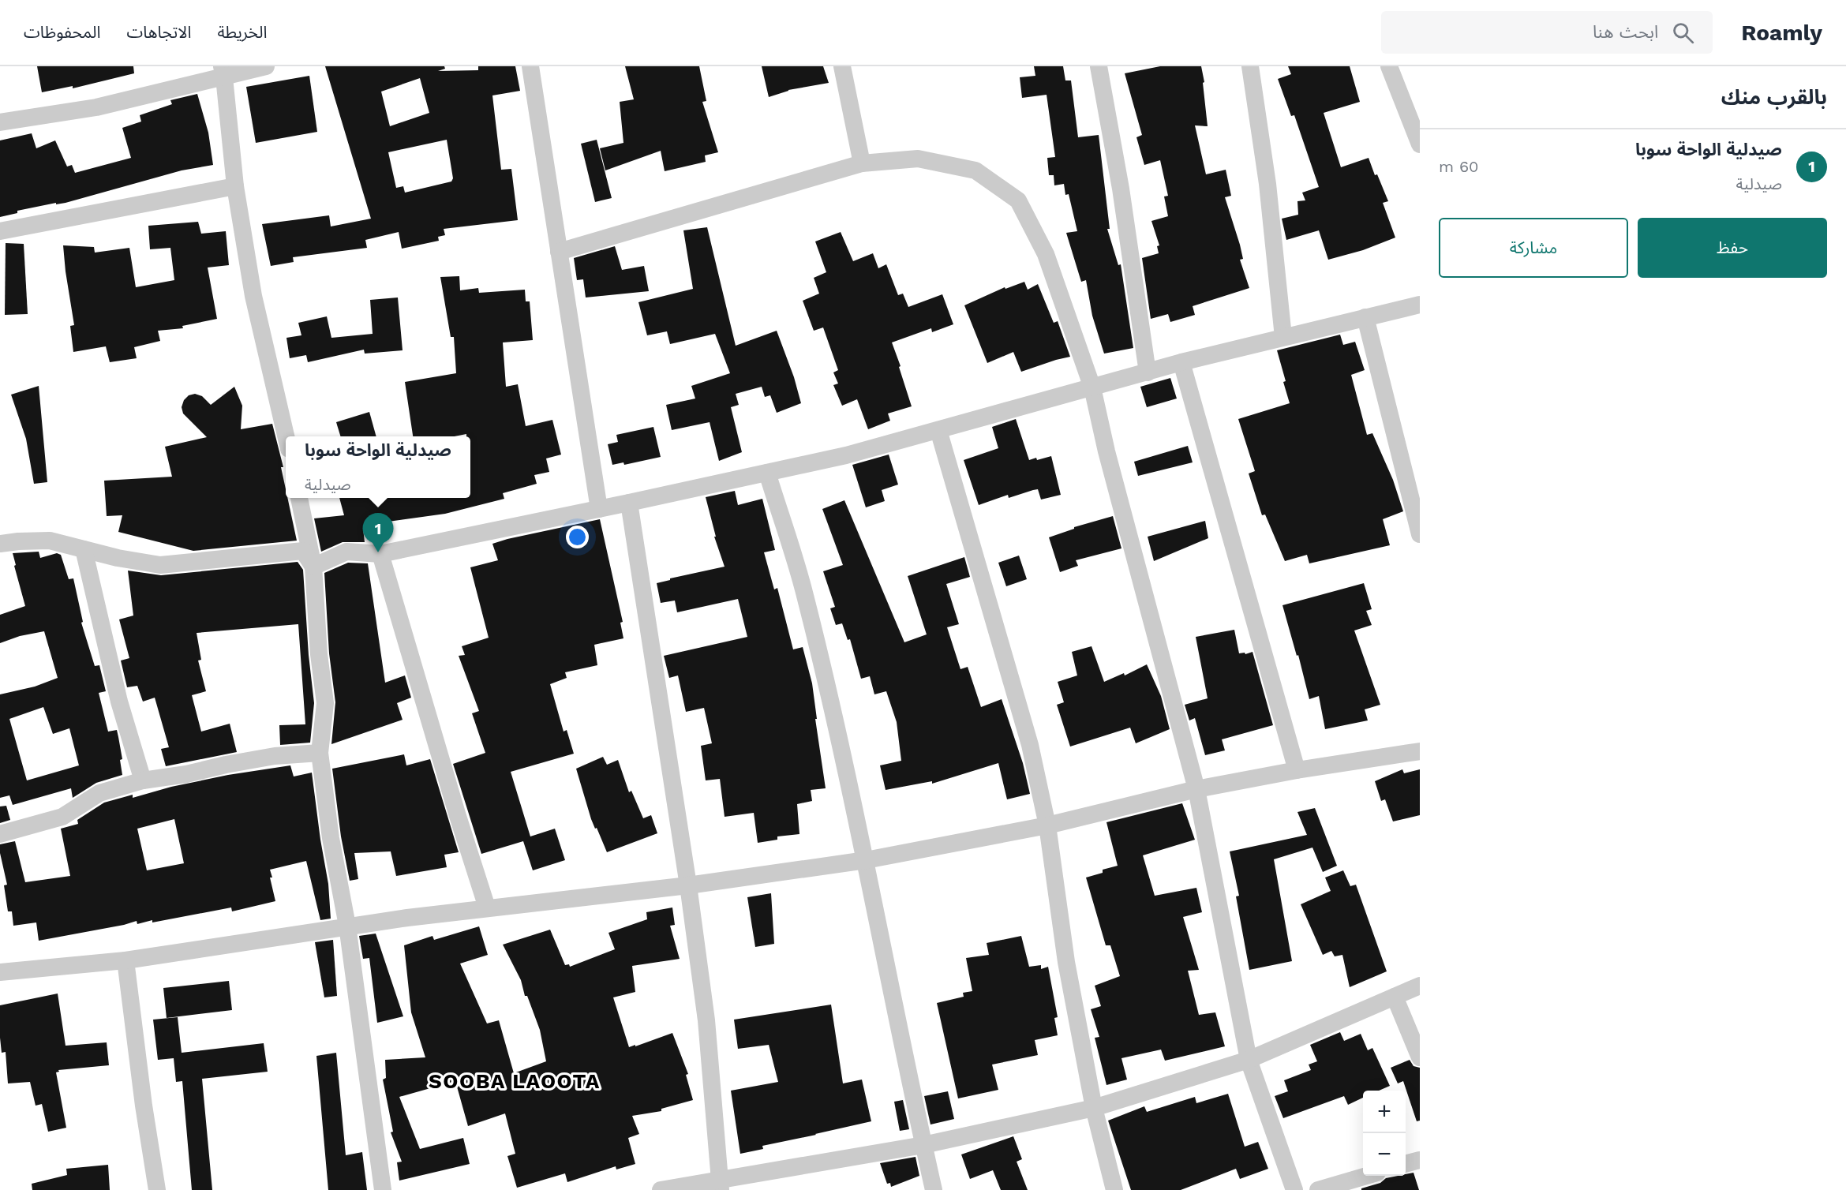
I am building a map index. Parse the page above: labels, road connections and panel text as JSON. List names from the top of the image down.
{
  "districts": ["SOOBA LAOOTA"],
  "page": {
    "header": "Roamly",
    "search": "ابحث هنا",
    "nav": ["الخريطة", "الاتجاهات", "المحفوظات"],
    "heading": "بالقرب منك",
    "list": [
      {
        "mark": "1",
        "name": "صيدلية الواحة سوبا",
        "note": "صيدلية",
        "value": "60 m"
      }
    ],
    "buttons": ["حفظ", "مشاركة"],
    "popup": ["صيدلية الواحة سوبا", "صيدلية"],
    "pins": "1",
    "map_buttons": ["+", "−"]
  }
}
